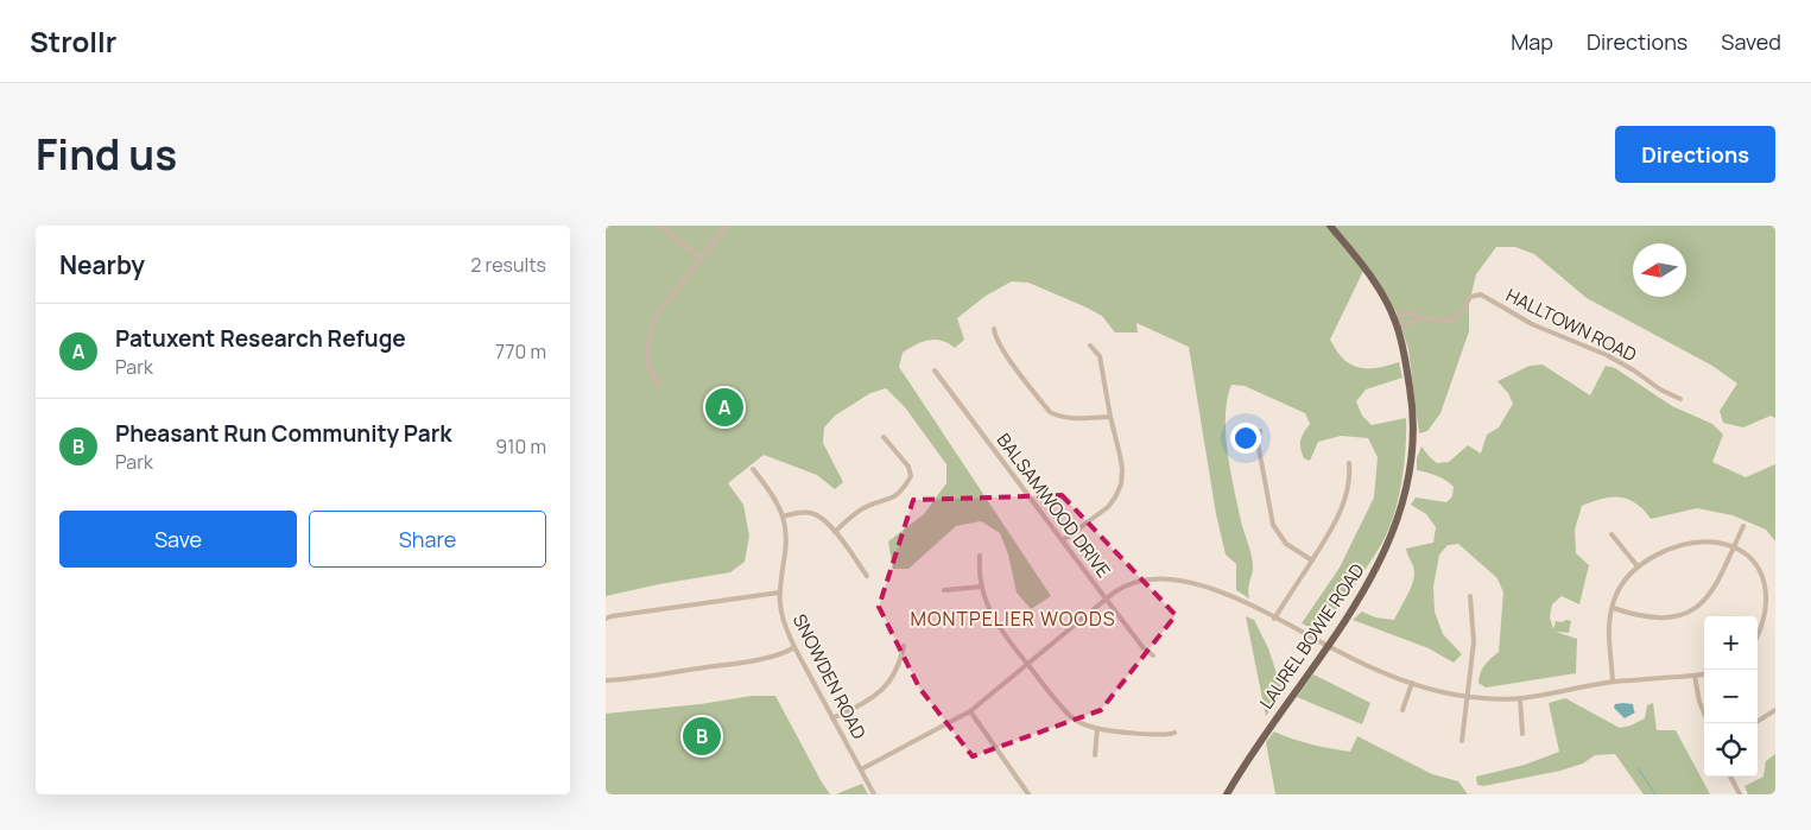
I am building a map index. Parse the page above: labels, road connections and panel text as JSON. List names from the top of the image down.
{
  "streets": {
    "main road": ["LAUREL BOWIE ROAD"],
    "street": ["HALLTOWN ROAD", "BALSAMWOOD DRIVE", "SNOWDEN ROAD"]
  },
  "crossings": [
    ["HALLTOWN ROAD", "LAUREL BOWIE ROAD"]
  ],
  "districts": ["MONTPELIER WOODS"],
  "north": "left",
  "page": {
    "header": "Strollr",
    "nav": ["Map", "Directions", "Saved"],
    "title": "Find us",
    "buttons": [
      "Directions",
      ["Save", "Share"]
    ],
    "heading": ["Nearby", "2 results"],
    "list": [
      {
        "mark": "A",
        "name": "Patuxent Research Refuge",
        "note": "Park",
        "value": "770 m"
      },
      {
        "mark": "B",
        "name": "Pheasant Run Community Park",
        "note": "Park",
        "value": "910 m"
      }
    ],
    "pins": ["A", "B"],
    "map_buttons": ["+", "−"]
  }
}
